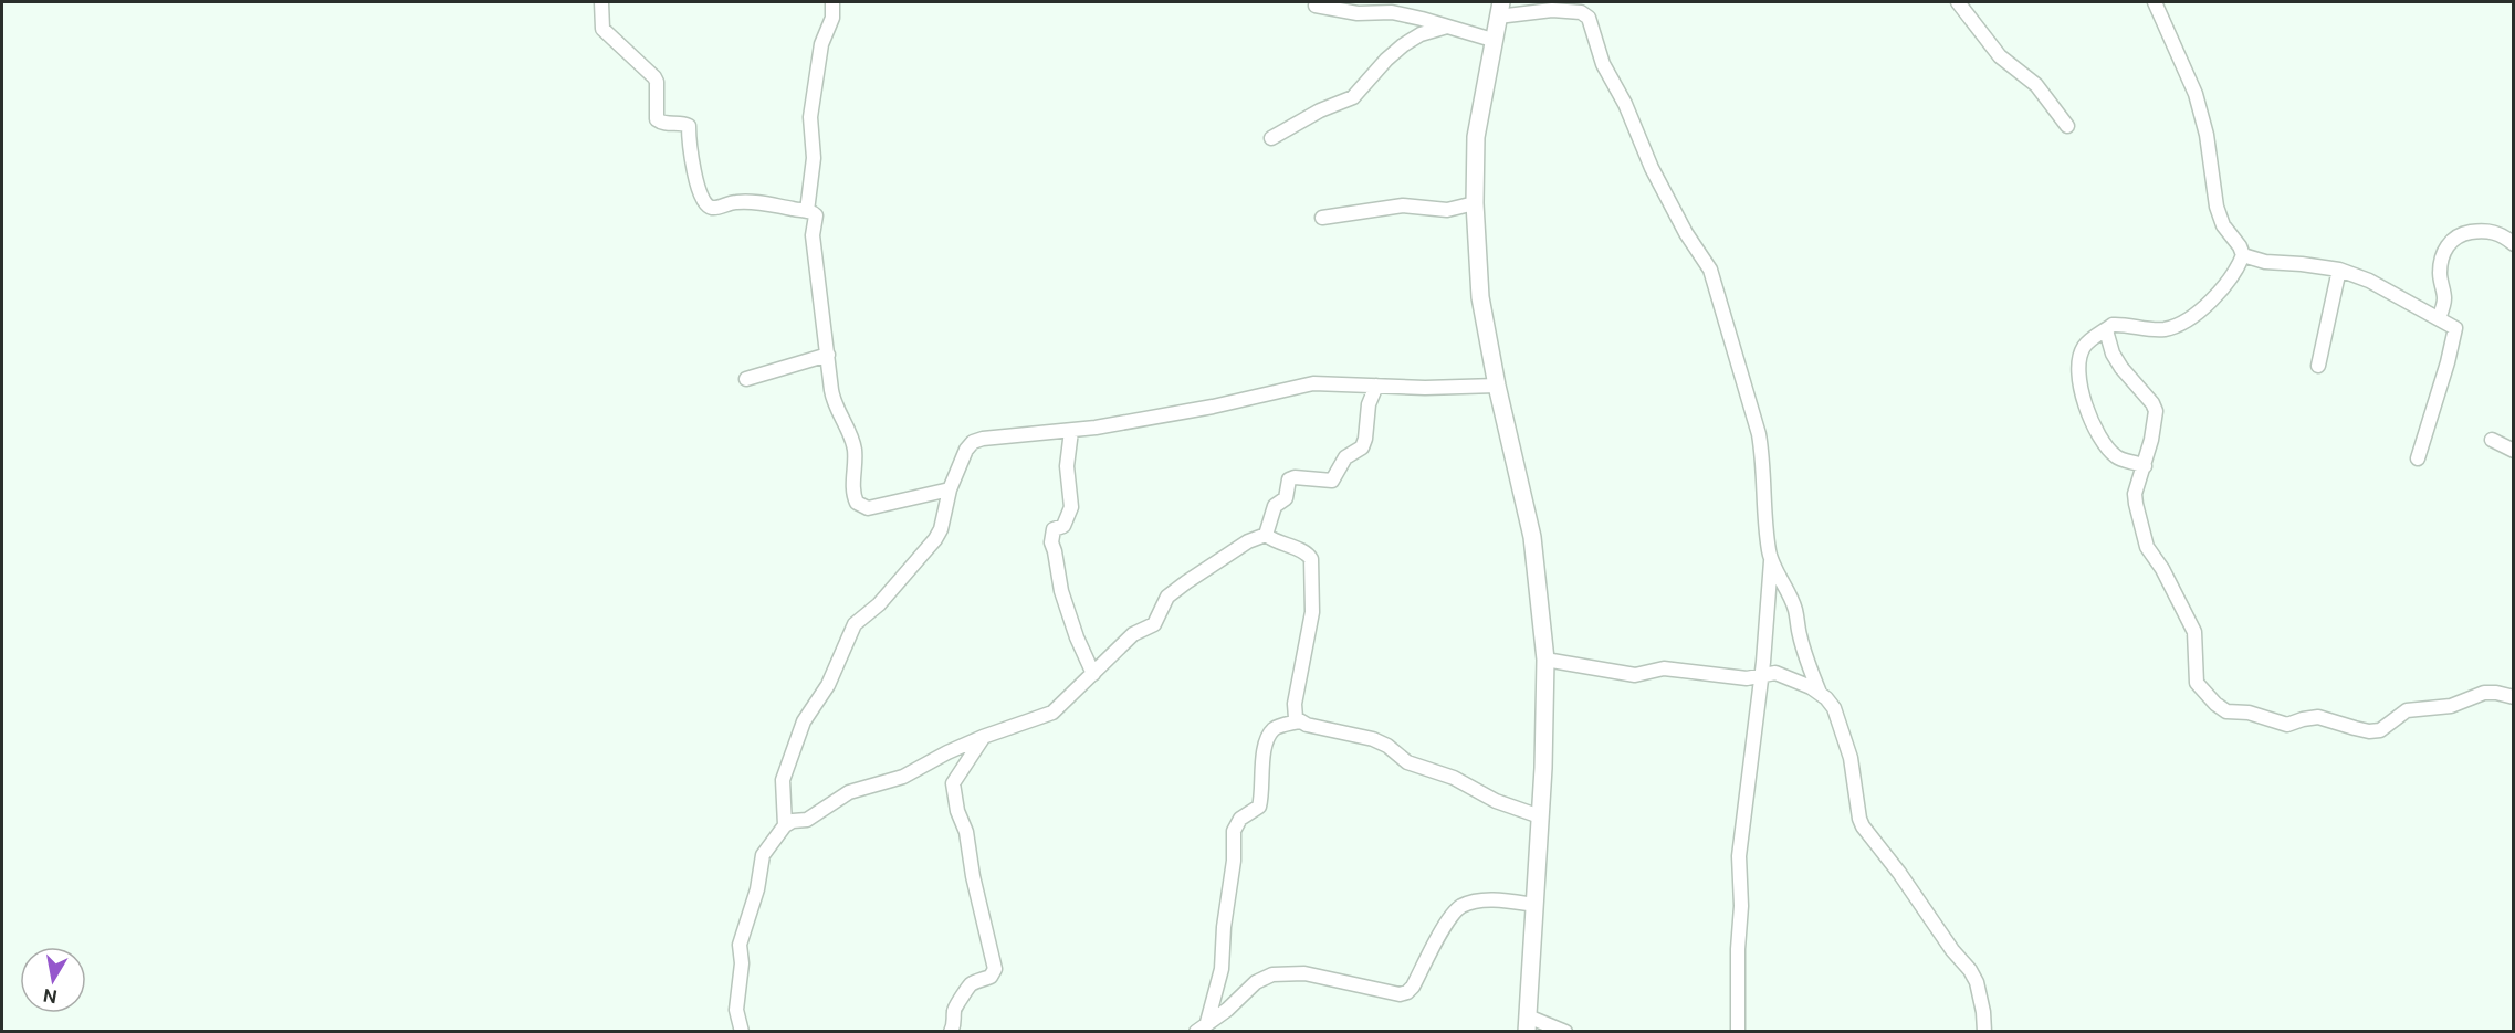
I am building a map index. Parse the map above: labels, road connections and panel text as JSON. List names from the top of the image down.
{
  "north": "bottom"
}
